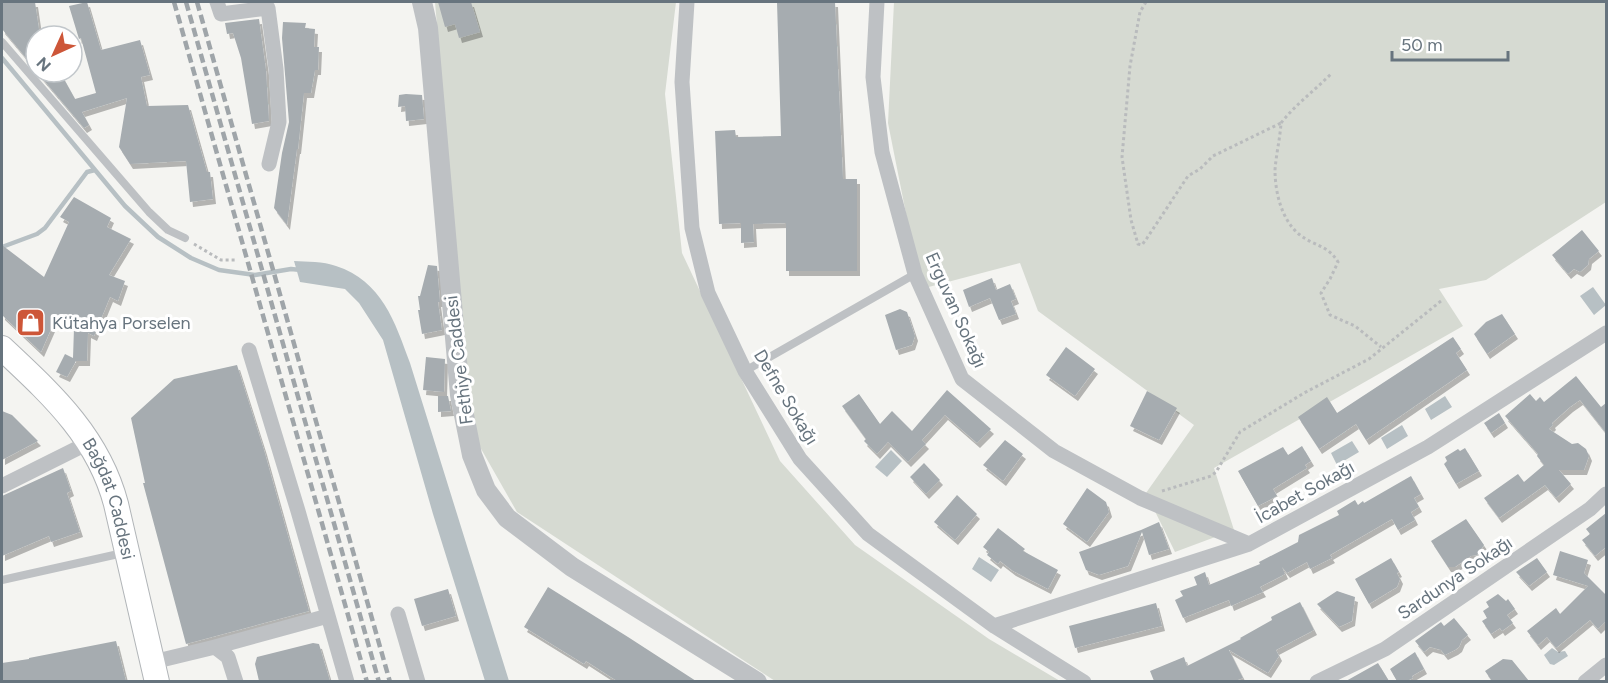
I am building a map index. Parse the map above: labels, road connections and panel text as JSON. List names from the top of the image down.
{
  "streets": {
    "main road": ["Bağdat Caddesi"],
    "street": [
      "Erguvan Sokağı",
      "Fethiye Caddesi",
      "Defne Sokağı",
      "İcabet Sokağı",
      "Sardunya Sokağı"
    ]
  },
  "crossings": [
    ["Erguvan Sokağı", "İcabet Sokağı"],
    ["Defne Sokağı", "İcabet Sokağı"]
  ],
  "places": {
    "shop": ["Kütahya Porselen"]
  },
  "scale_bar": "50 m",
  "north": "bottom left"
}
